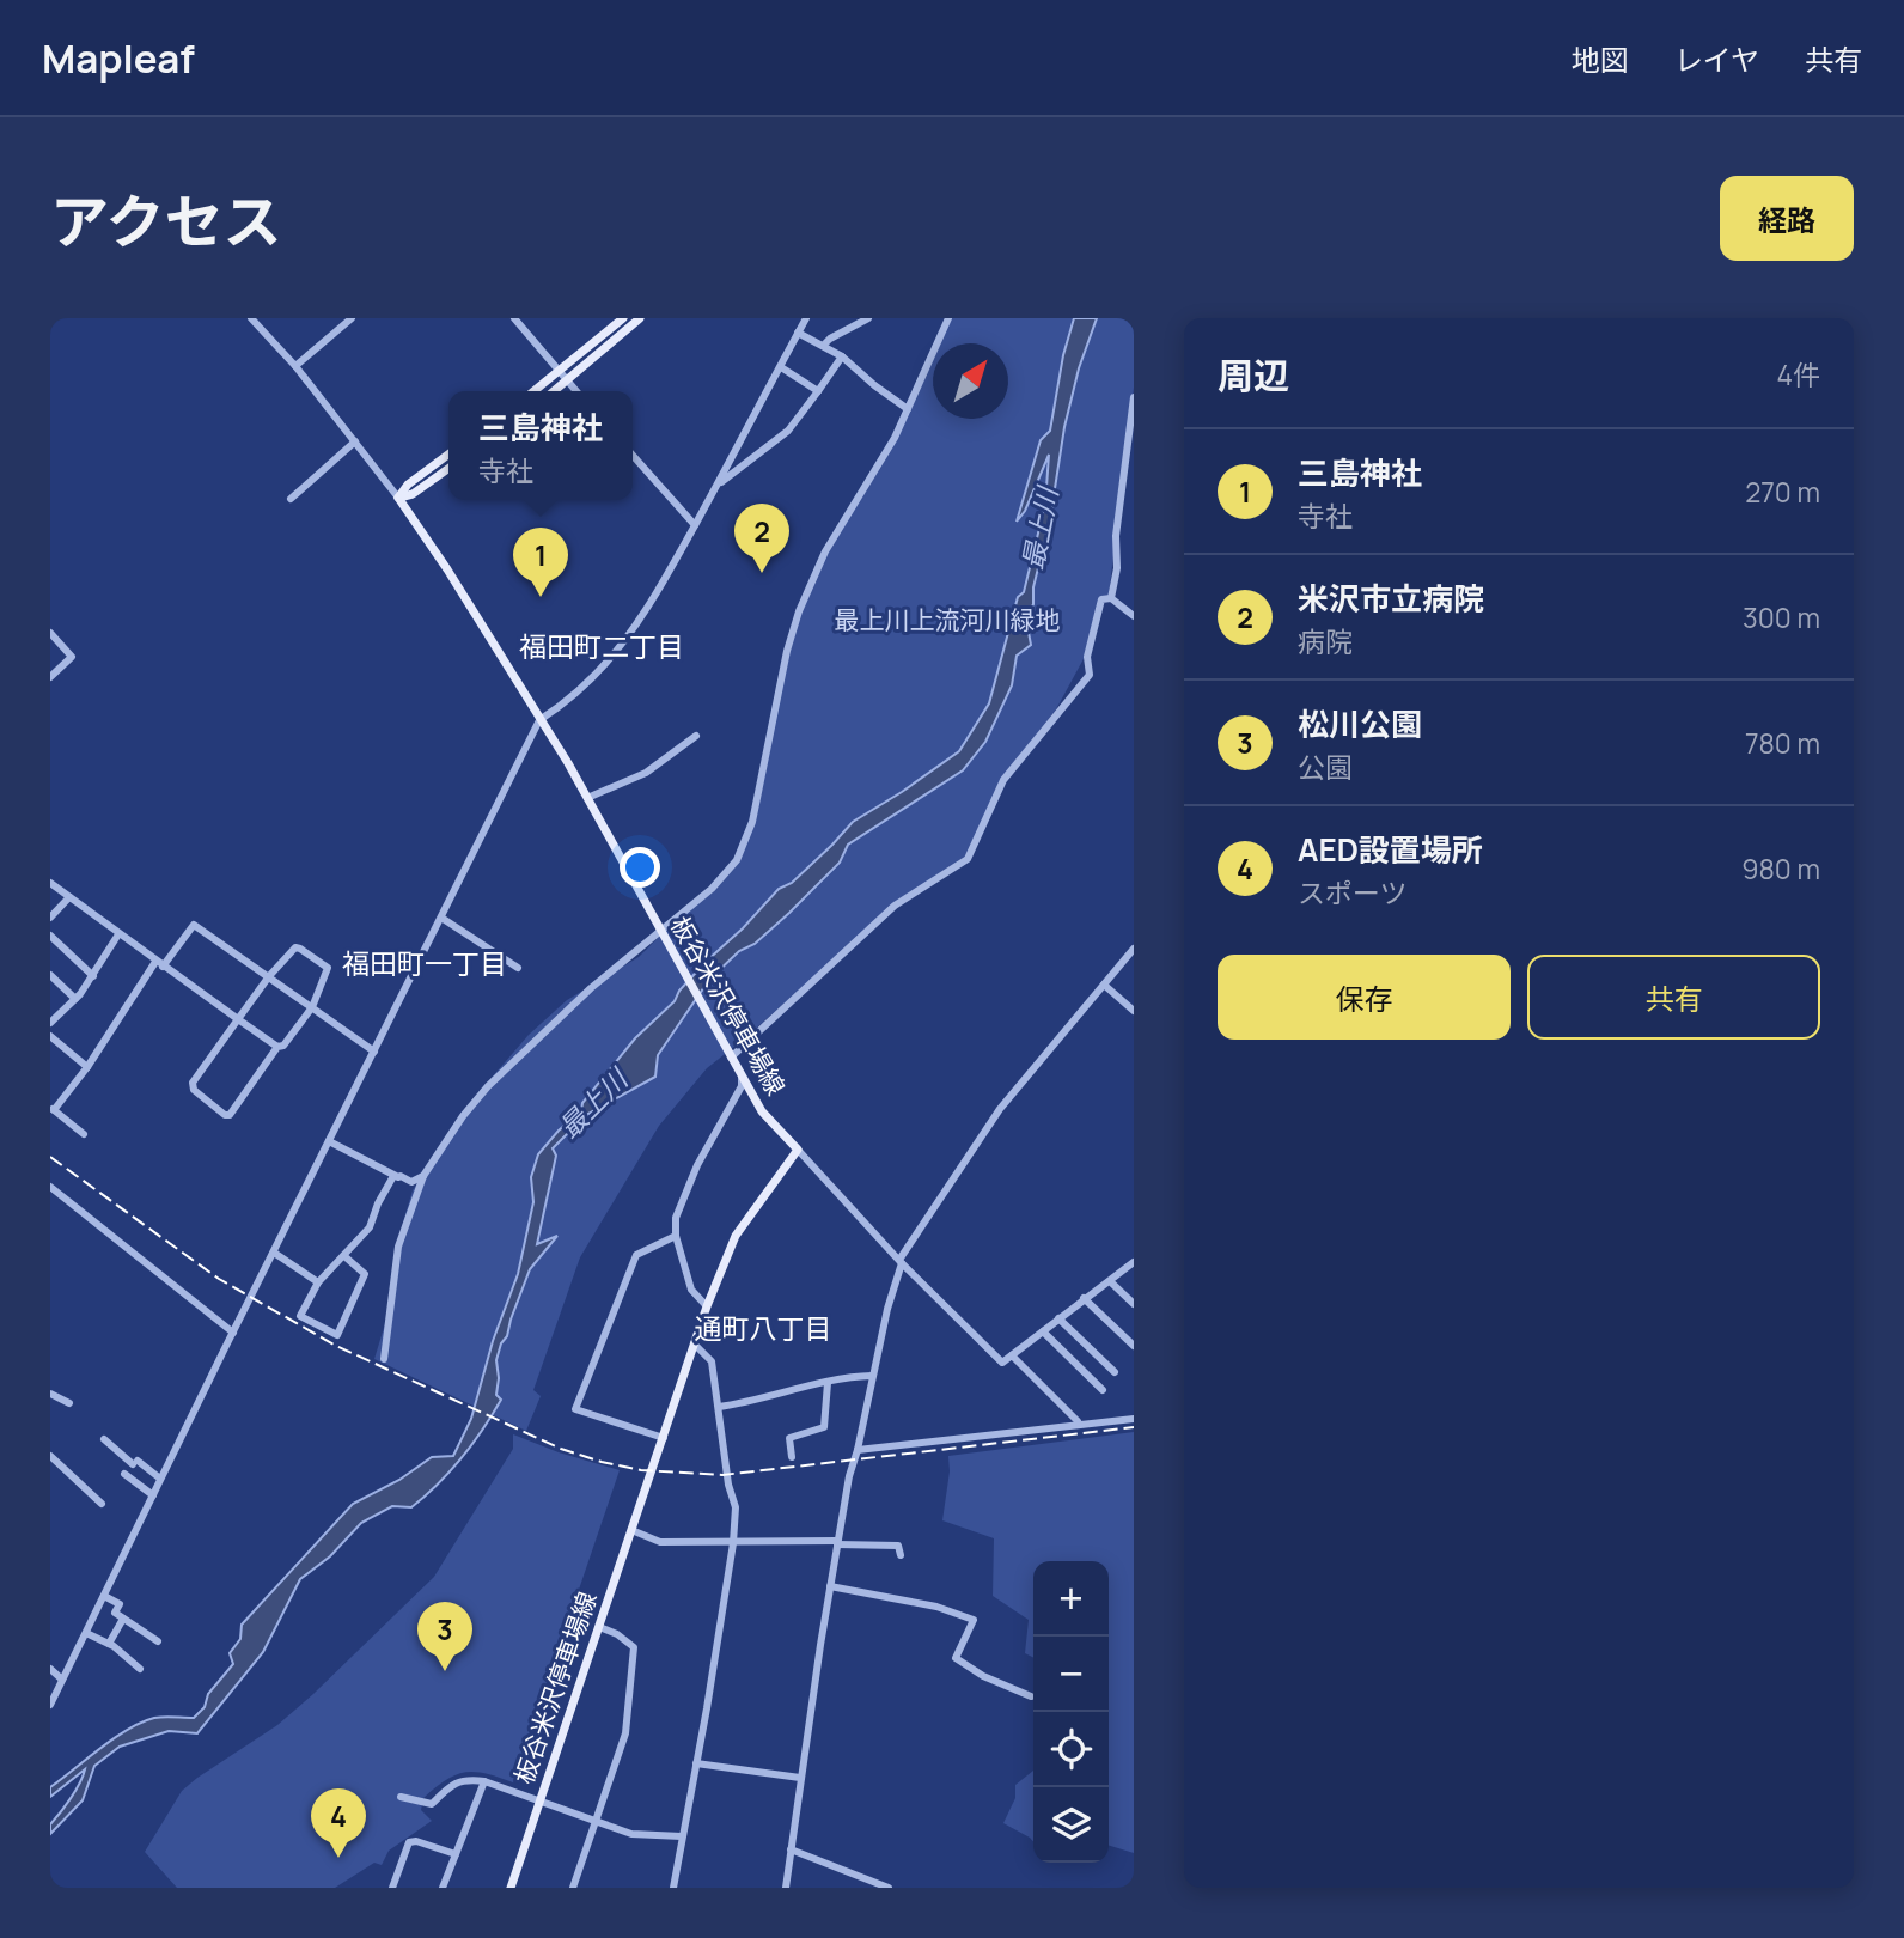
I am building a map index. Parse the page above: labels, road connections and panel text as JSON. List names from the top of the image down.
{
  "streets": {
    "main road": ["板谷米沢停車場線"]
  },
  "districts": ["福田町二丁目", "福田町一丁目", "通町八丁目"],
  "water": ["最上川"],
  "parks": ["最上川上流河川緑地"],
  "north": "top right",
  "page": {
    "header": "Mapleaf",
    "nav": ["地図", "レイヤ", "共有"],
    "title": "アクセス",
    "buttons": [
      "経路",
      ["保存", "共有"]
    ],
    "heading": ["周辺", "4件"],
    "popup": ["三島神社", "寺社"],
    "list": [
      {
        "mark": "1",
        "name": "三島神社",
        "note": "寺社",
        "value": "270 m"
      },
      {
        "mark": "2",
        "name": "米沢市立病院",
        "note": "病院",
        "value": "300 m"
      },
      {
        "mark": "3",
        "name": "松川公園",
        "note": "公園",
        "value": "780 m"
      },
      {
        "mark": "4",
        "name": "AED設置場所",
        "note": "スポーツ",
        "value": "980 m"
      }
    ],
    "pins": [
      "2",
      "1",
      "3",
      "4"
    ],
    "map_buttons": ["+", "−"]
  }
}
